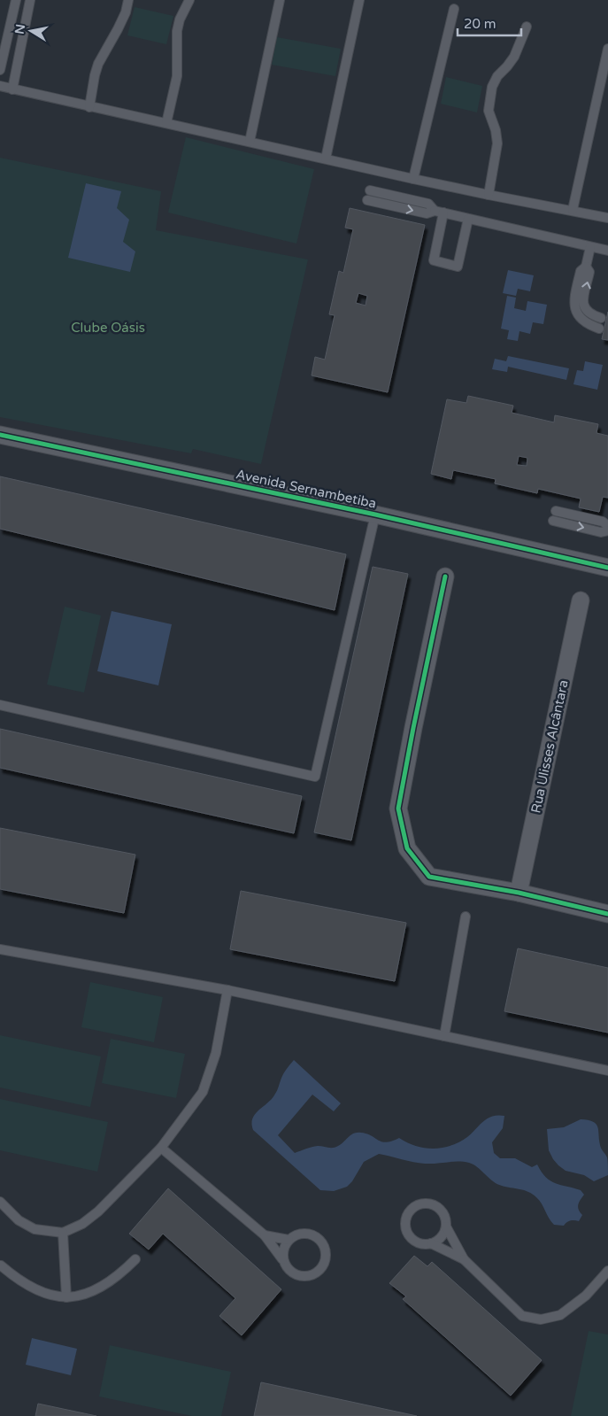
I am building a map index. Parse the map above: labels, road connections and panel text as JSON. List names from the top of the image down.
{
  "streets": {
    "street": ["Avenida Sernambetiba", "Rua Ulisses Alcântara"]
  },
  "parks": ["Clube Oásis"],
  "scale_bar": "20 m",
  "north": "left"
}
